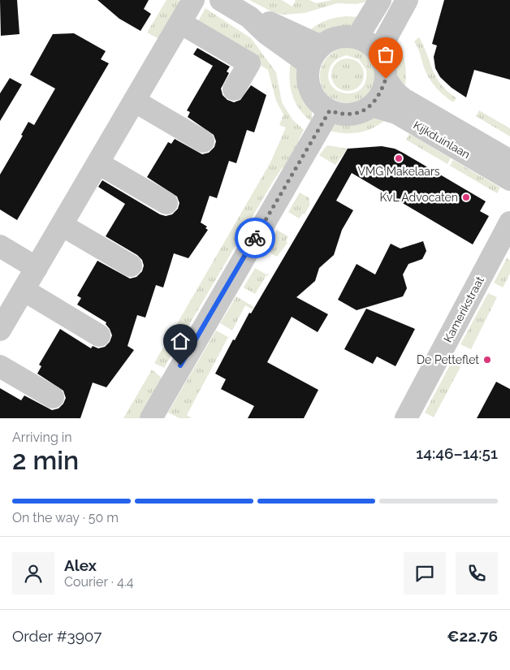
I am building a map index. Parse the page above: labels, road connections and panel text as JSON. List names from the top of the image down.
{
  "streets": {
    "street": ["Kijkduinlaan", "Kamerikstraat"]
  },
  "places": ["VMG Makelaars", "KvL Advocaten", "De Petteflet"],
  "page": {
    "heading": ["2 min", "Arriving in", "14:46–14:51"],
    "panel": [
      "Alex",
      "Courier · 4.4",
      "Order #3907",
      "€22.76"
    ],
    "bar": "On the way · 50 m"
  }
}
